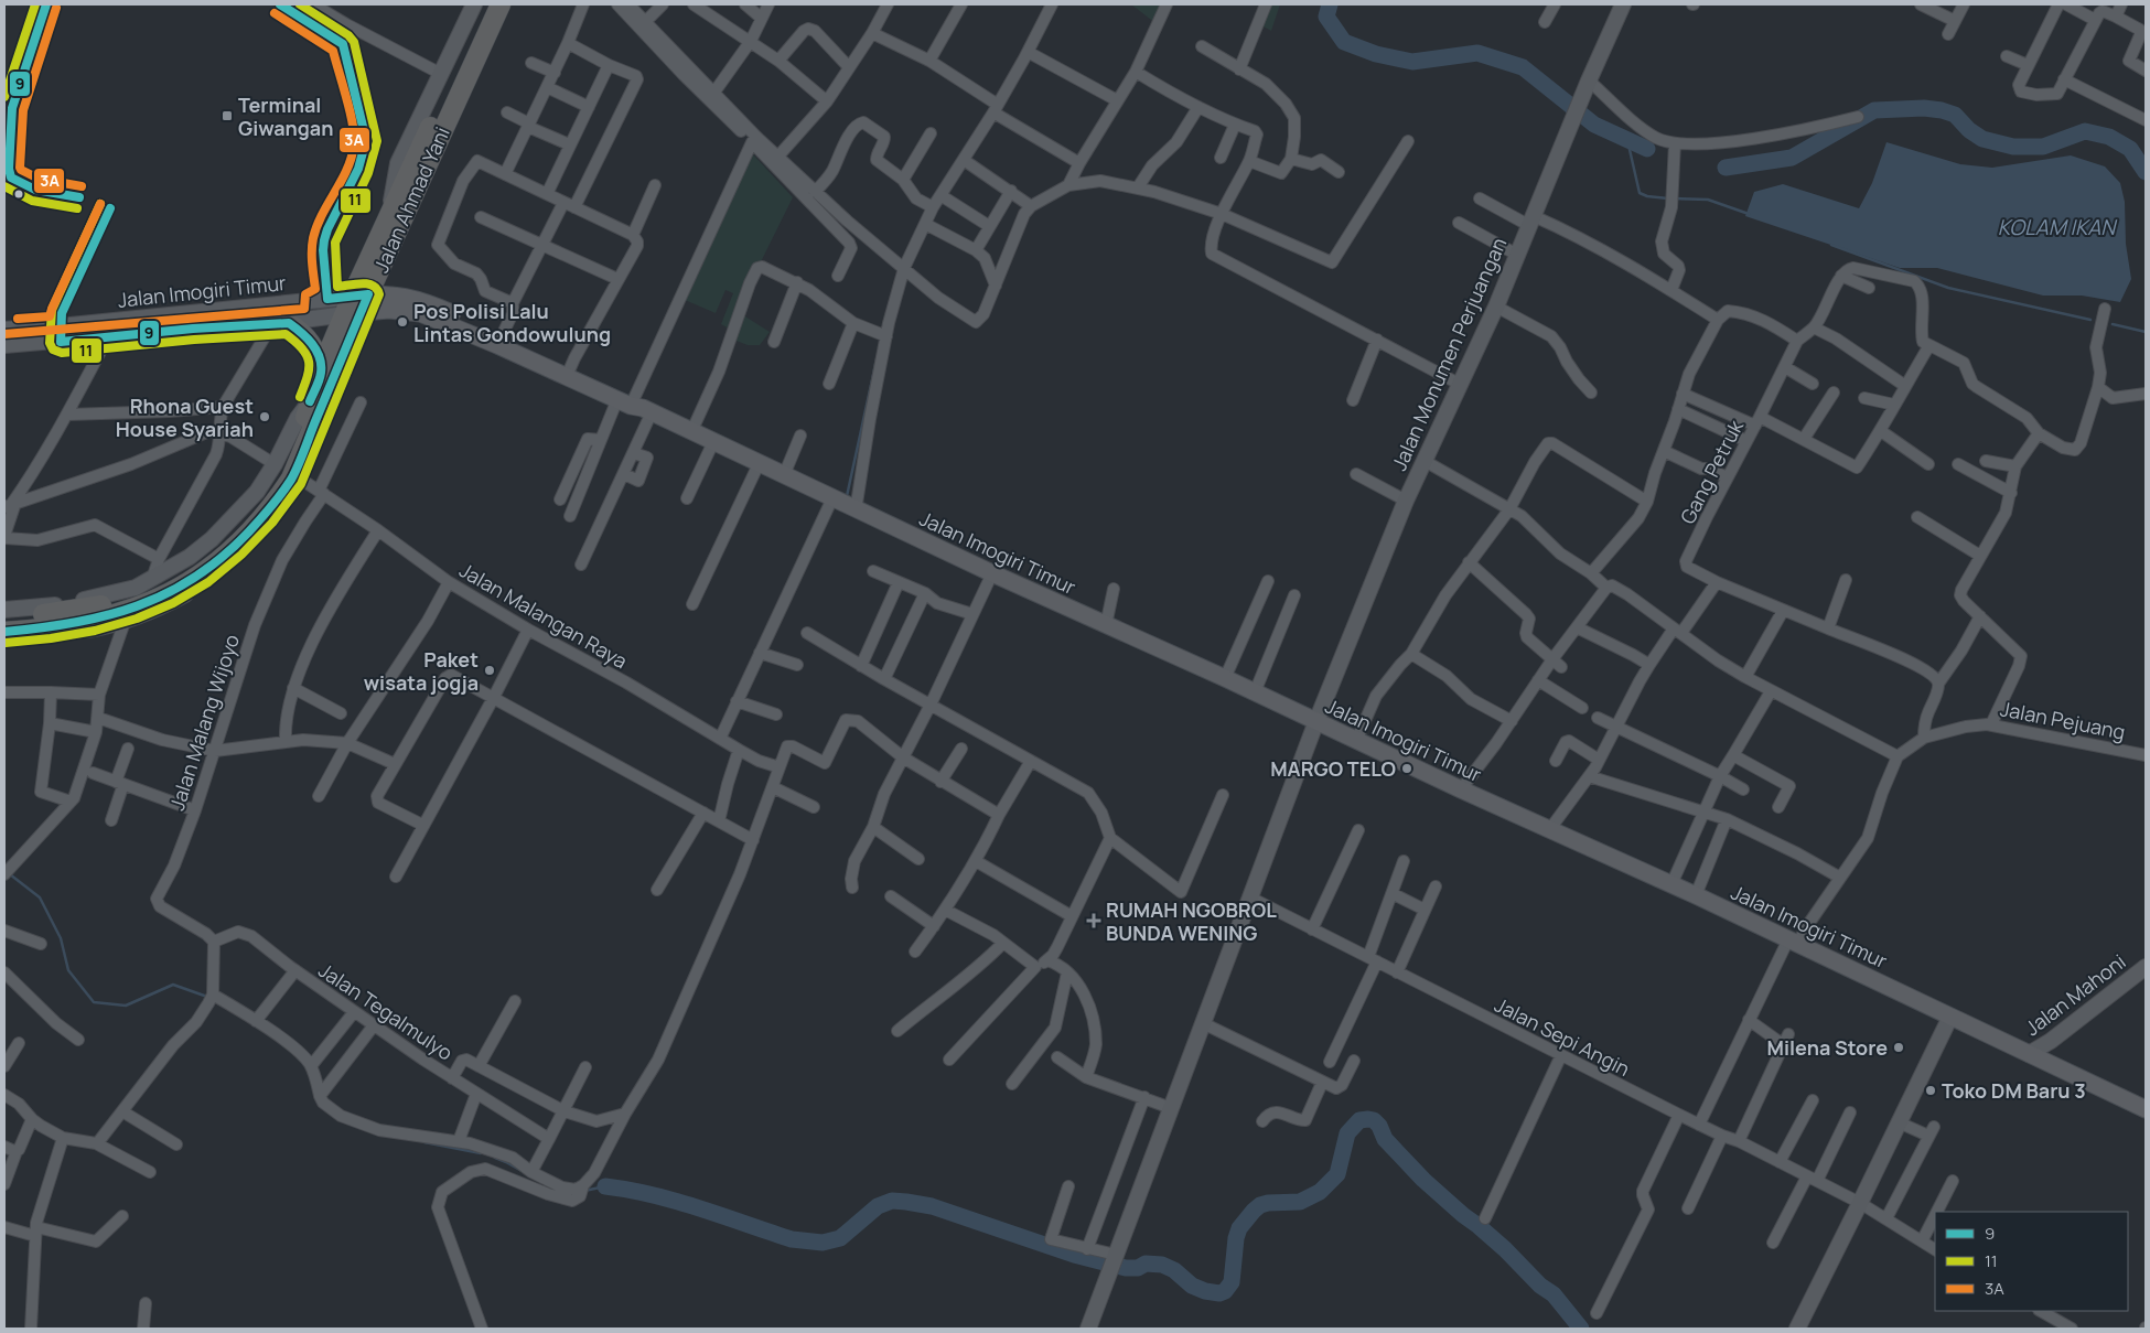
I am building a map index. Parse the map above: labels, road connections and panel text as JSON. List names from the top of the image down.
{
  "streets": {
    "highway": ["Jalan Ahmad Yani"],
    "main road": ["Jalan Imogiri Timur"],
    "street": [
      "Jalan Monumen Perjuangan",
      "Gang Petruk",
      "Jalan Malangan Raya",
      "Jalan Pejuang",
      "Jalan Malang Wijoyo",
      "Jalan Mahoni",
      "Jalan Tegalmulyo",
      "Jalan Sepi Angin"
    ]
  },
  "crossings": [
    ["Jalan Ahmad Yani", "Jalan Imogiri Timur"],
    ["Jalan Imogiri Timur", "Jalan Monumen Perjuangan"],
    ["Jalan Imogiri Timur", "Jalan Mahoni"],
    ["Jalan Monumen Perjuangan", "Jalan Sepi Angin"],
    ["Jalan Malangan Raya", "Jalan Malang Wijoyo"],
    ["Jalan Malang Wijoyo", "Jalan Tegalmulyo"]
  ],
  "water": ["KOLAM IKAN"],
  "places": {
    "transit": ["Terminal Giwangan"],
    "other": [
      "Pos Polisi Lalu Lintas Gondowulung",
      "Rhona Guest House Syariah",
      "Paket wisata jogja",
      "MARGO TELO",
      "Milena Store",
      "Toko DM Baru 3"
    ],
    "health": ["RUMAH NGOBROL BUNDA WENING"]
  },
  "lines": ["transit line 9", "transit line 11", "transit line 3A"],
  "legend": ["9", "11", "3A"]
}
